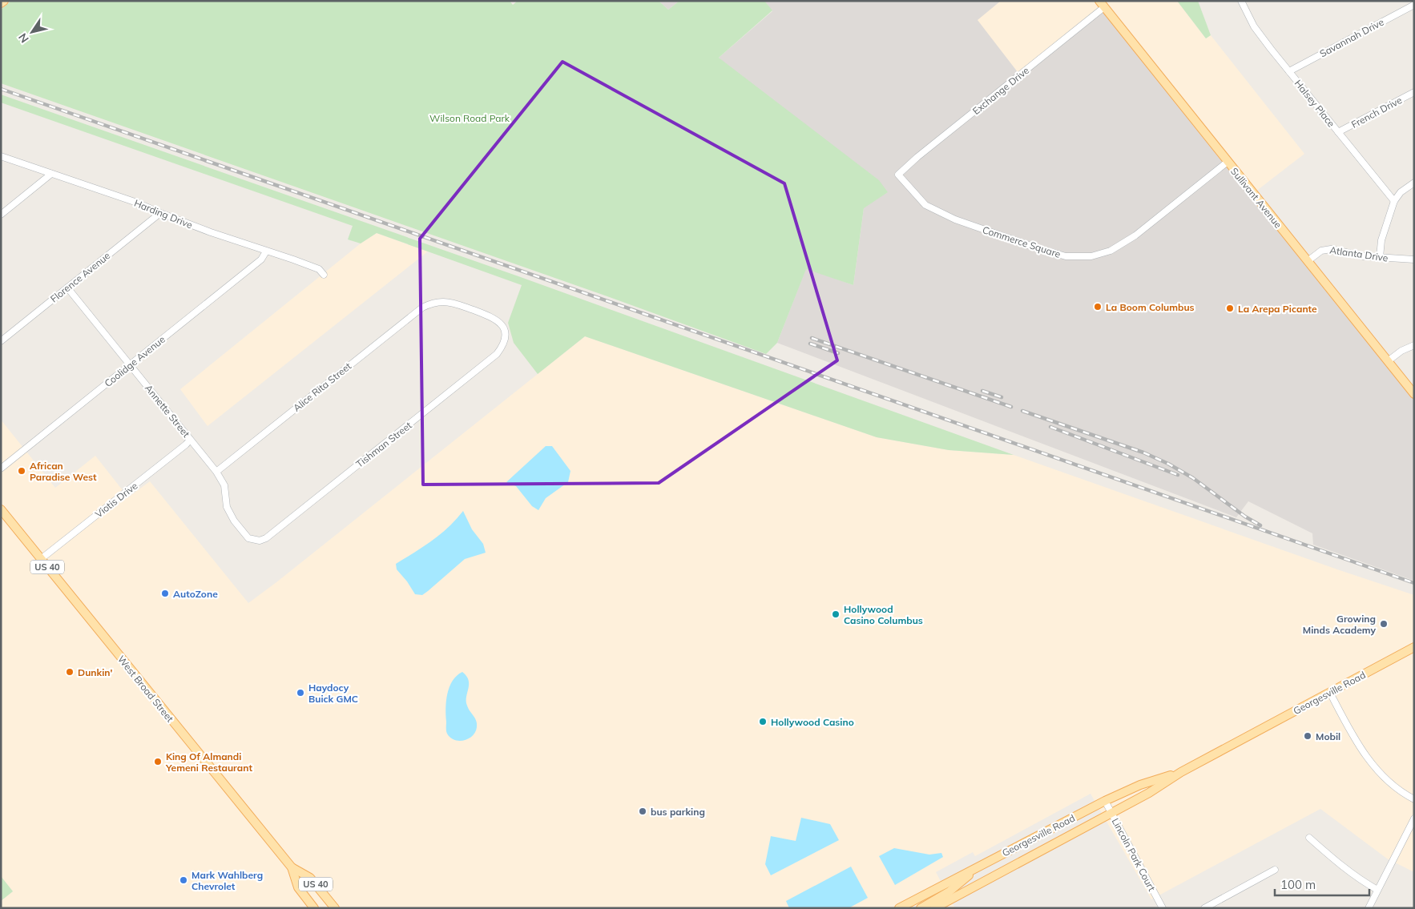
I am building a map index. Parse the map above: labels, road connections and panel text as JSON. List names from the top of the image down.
{
  "streets": {
    "main road": [
      "Sullivant Avenue",
      "US 40",
      "West Broad Street",
      "Georgesville Road"
    ],
    "street": [
      "Savannah Drive",
      "Exchange Drive",
      "Halsey Place",
      "French Drive",
      "Harding Drive",
      "Commerce Square",
      "Atlanta Drive",
      "Florence Avenue",
      "Coolidge Avenue",
      "Alice Rita Street",
      "Annette Street",
      "Tishman Street",
      "Viotis Drive",
      "Lincoln Park Court"
    ]
  },
  "crossings": [
    ["Savannah Drive", "Halsey Place"],
    ["Exchange Drive", "Sullivant Avenue"],
    ["Exchange Drive", "Commerce Square"],
    ["Halsey Place", "French Drive"],
    ["Sullivant Avenue", "Commerce Square"],
    ["Sullivant Avenue", "Atlanta Drive"],
    ["Harding Drive", "Florence Avenue"],
    ["Harding Drive", "Coolidge Avenue"],
    ["Florence Avenue", "Annette Street"],
    ["Coolidge Avenue", "Annette Street"],
    ["Alice Rita Street", "Annette Street"],
    ["Alice Rita Street", "Tishman Street"],
    ["Annette Street", "Tishman Street"],
    ["Annette Street", "Viotis Drive"],
    ["Viotis Drive", "West Broad Street"],
    ["Georgesville Road", "Lincoln Park Court"]
  ],
  "parks": ["Wilson Road Park"],
  "places": [
    "La Boom Columbus",
    "La Arepa Picante",
    "African Paradise West",
    "AutoZone",
    "Hollywood Casino Columbus",
    "Growing Minds Academy",
    "Dunkin'",
    "Haydocy Buick GMC",
    "Hollywood Casino",
    "Mobil",
    "King Of Almandi Yemeni Restaurant",
    "bus parking",
    "Mark Wahlberg Chevrolet"
  ],
  "scale_bar": "100 m",
  "north": "bottom left"
}
